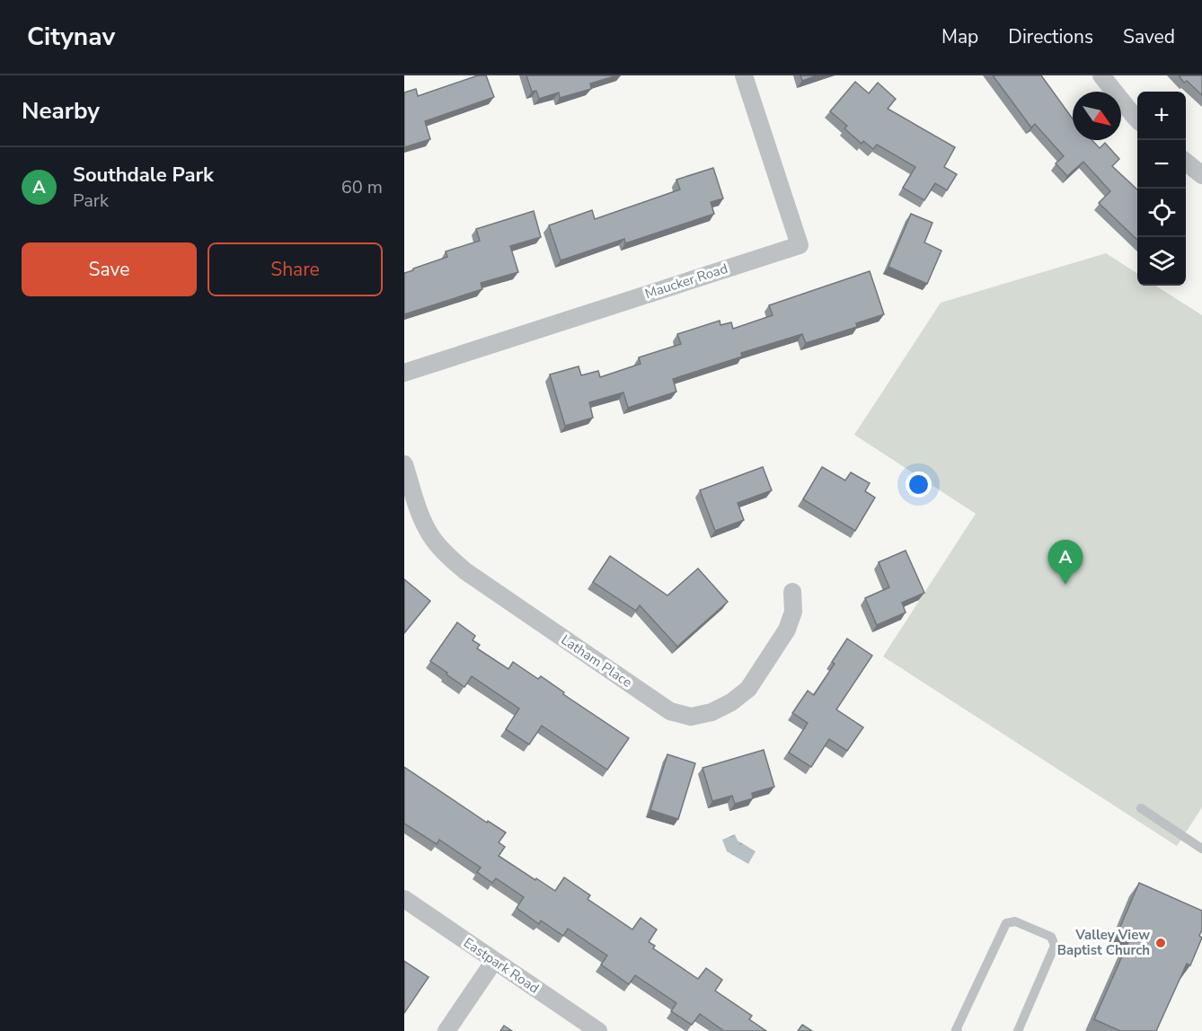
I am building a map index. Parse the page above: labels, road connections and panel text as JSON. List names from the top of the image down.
{
  "streets": {
    "street": ["Maucker Road", "Latham Place", "Eastpark Road"]
  },
  "places": ["Valley View Baptist Church"],
  "north": "bottom right",
  "page": {
    "header": "Citynav",
    "nav": ["Map", "Directions", "Saved"],
    "heading": "Nearby",
    "map_buttons": ["+", "−"],
    "list": [
      {
        "mark": "A",
        "name": "Southdale Park",
        "note": "Park",
        "value": "60 m"
      }
    ],
    "buttons": ["Save", "Share"],
    "pins": "A"
  }
}
